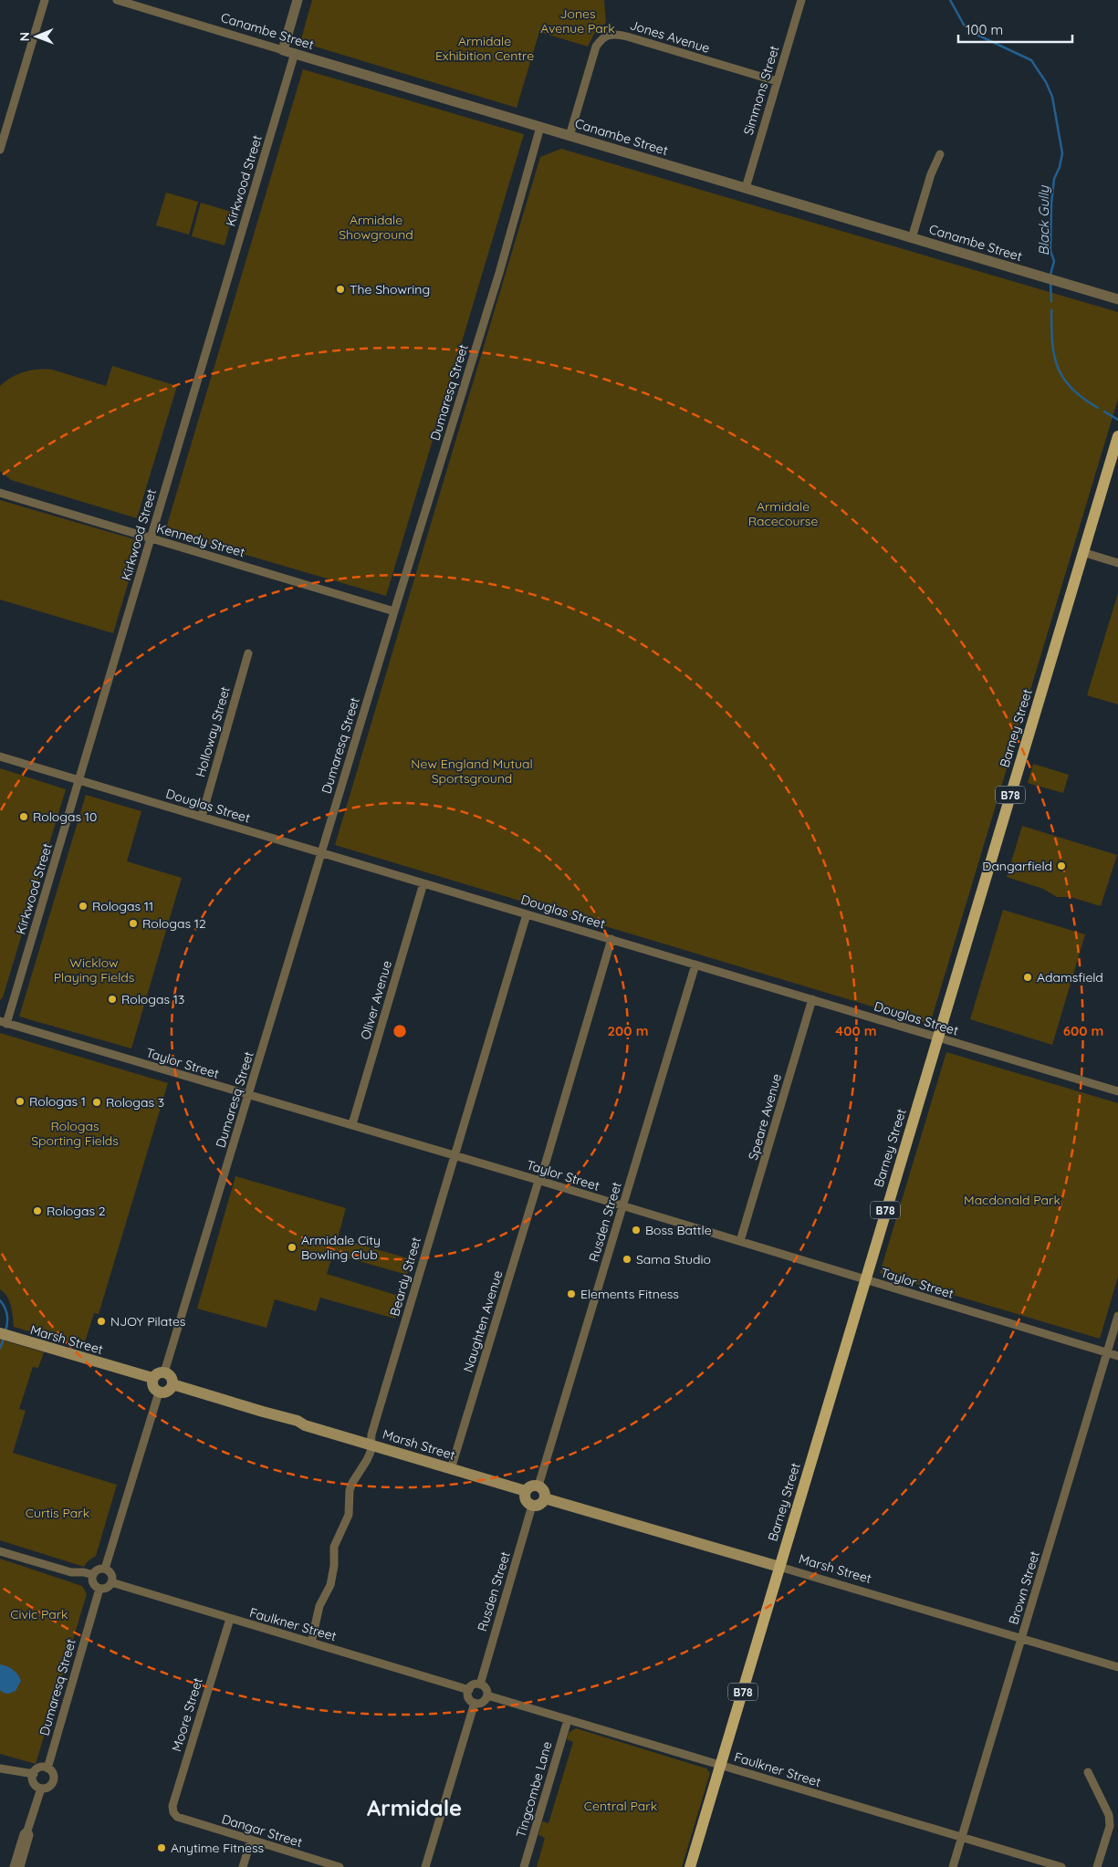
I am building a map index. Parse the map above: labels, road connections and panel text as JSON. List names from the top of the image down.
{
  "streets": {
    "main road": ["Barney Street", "B78", "Marsh Street"],
    "street": [
      "Canambe Street",
      "Jones Avenue",
      "Simmons Street",
      "Kirkwood Street",
      "Dumaresq Street",
      "Kennedy Street",
      "Holloway Street",
      "Douglas Street",
      "Oliver Avenue",
      "Taylor Street",
      "Speare Avenue",
      "Rusden Street",
      "Beardy Street",
      "Naughten Avenue",
      "Brown Street",
      "Faulkner Street",
      "Moore Street",
      "Tingcombe Lane",
      "Dangar Street"
    ]
  },
  "crossings": [
    ["Canambe Street", "Jones Avenue"],
    ["Canambe Street", "Simmons Street"],
    ["Canambe Street", "Kirkwood Street"],
    ["Canambe Street", "Dumaresq Street"],
    ["Jones Avenue", "Simmons Street"],
    ["Kirkwood Street", "Kennedy Street"],
    ["Kirkwood Street", "Douglas Street"],
    ["Kirkwood Street", "Taylor Street"],
    ["Dumaresq Street", "Kennedy Street"],
    ["Dumaresq Street", "Douglas Street"],
    ["Dumaresq Street", "Taylor Street"],
    ["Dumaresq Street", "Marsh Street"],
    ["Dumaresq Street", "Faulkner Street"],
    ["Barney Street", "Douglas Street"],
    ["Barney Street", "Taylor Street"],
    ["Barney Street", "Marsh Street"],
    ["Barney Street", "Faulkner Street"],
    ["Holloway Street", "Douglas Street"],
    ["Douglas Street", "Oliver Avenue"],
    ["Douglas Street", "Speare Avenue"],
    ["Douglas Street", "Rusden Street"],
    ["Douglas Street", "Beardy Street"],
    ["Douglas Street", "Naughten Avenue"],
    ["Oliver Avenue", "Taylor Street"],
    ["Taylor Street", "Speare Avenue"],
    ["Taylor Street", "Rusden Street"],
    ["Taylor Street", "Beardy Street"],
    ["Taylor Street", "Naughten Avenue"],
    ["Taylor Street", "Brown Street"],
    ["Rusden Street", "Marsh Street"],
    ["Rusden Street", "Faulkner Street"],
    ["Beardy Street", "Marsh Street"],
    ["Beardy Street", "Faulkner Street"],
    ["Naughten Avenue", "Marsh Street"],
    ["Marsh Street", "Brown Street"],
    ["Brown Street", "Faulkner Street"],
    ["Faulkner Street", "Moore Street"],
    ["Faulkner Street", "Tingcombe Lane"],
    ["Moore Street", "Dangar Street"]
  ],
  "districts": ["Armidale"],
  "water": ["Black Gully"],
  "parks": [
    "Jones Avenue Park",
    "Armidale Exhibition Centre",
    "Armidale Showground",
    "Armidale Racecourse",
    "New England Mutual Sportsground",
    "Wicklow Playing Fields",
    "Rologas Sporting Fields",
    "Macdonald Park",
    "Curtis Park",
    "Civic Park",
    "Central Park"
  ],
  "places": [
    "The Showring",
    "Rologas 10",
    "Dangarfield",
    "Rologas 11",
    "Rologas 12",
    "Adamsfield",
    "Rologas 13",
    "Rologas 1",
    "Rologas 3",
    "Rologas 2",
    "Boss Battle",
    "Armidale City Bowling Club",
    "Sama Studio",
    "Elements Fitness",
    "NJOY Pilates",
    "Anytime Fitness"
  ],
  "scale_bar": "100 m",
  "north": "left",
  "rings": ["200 m", "400 m", "600 m"]
}
